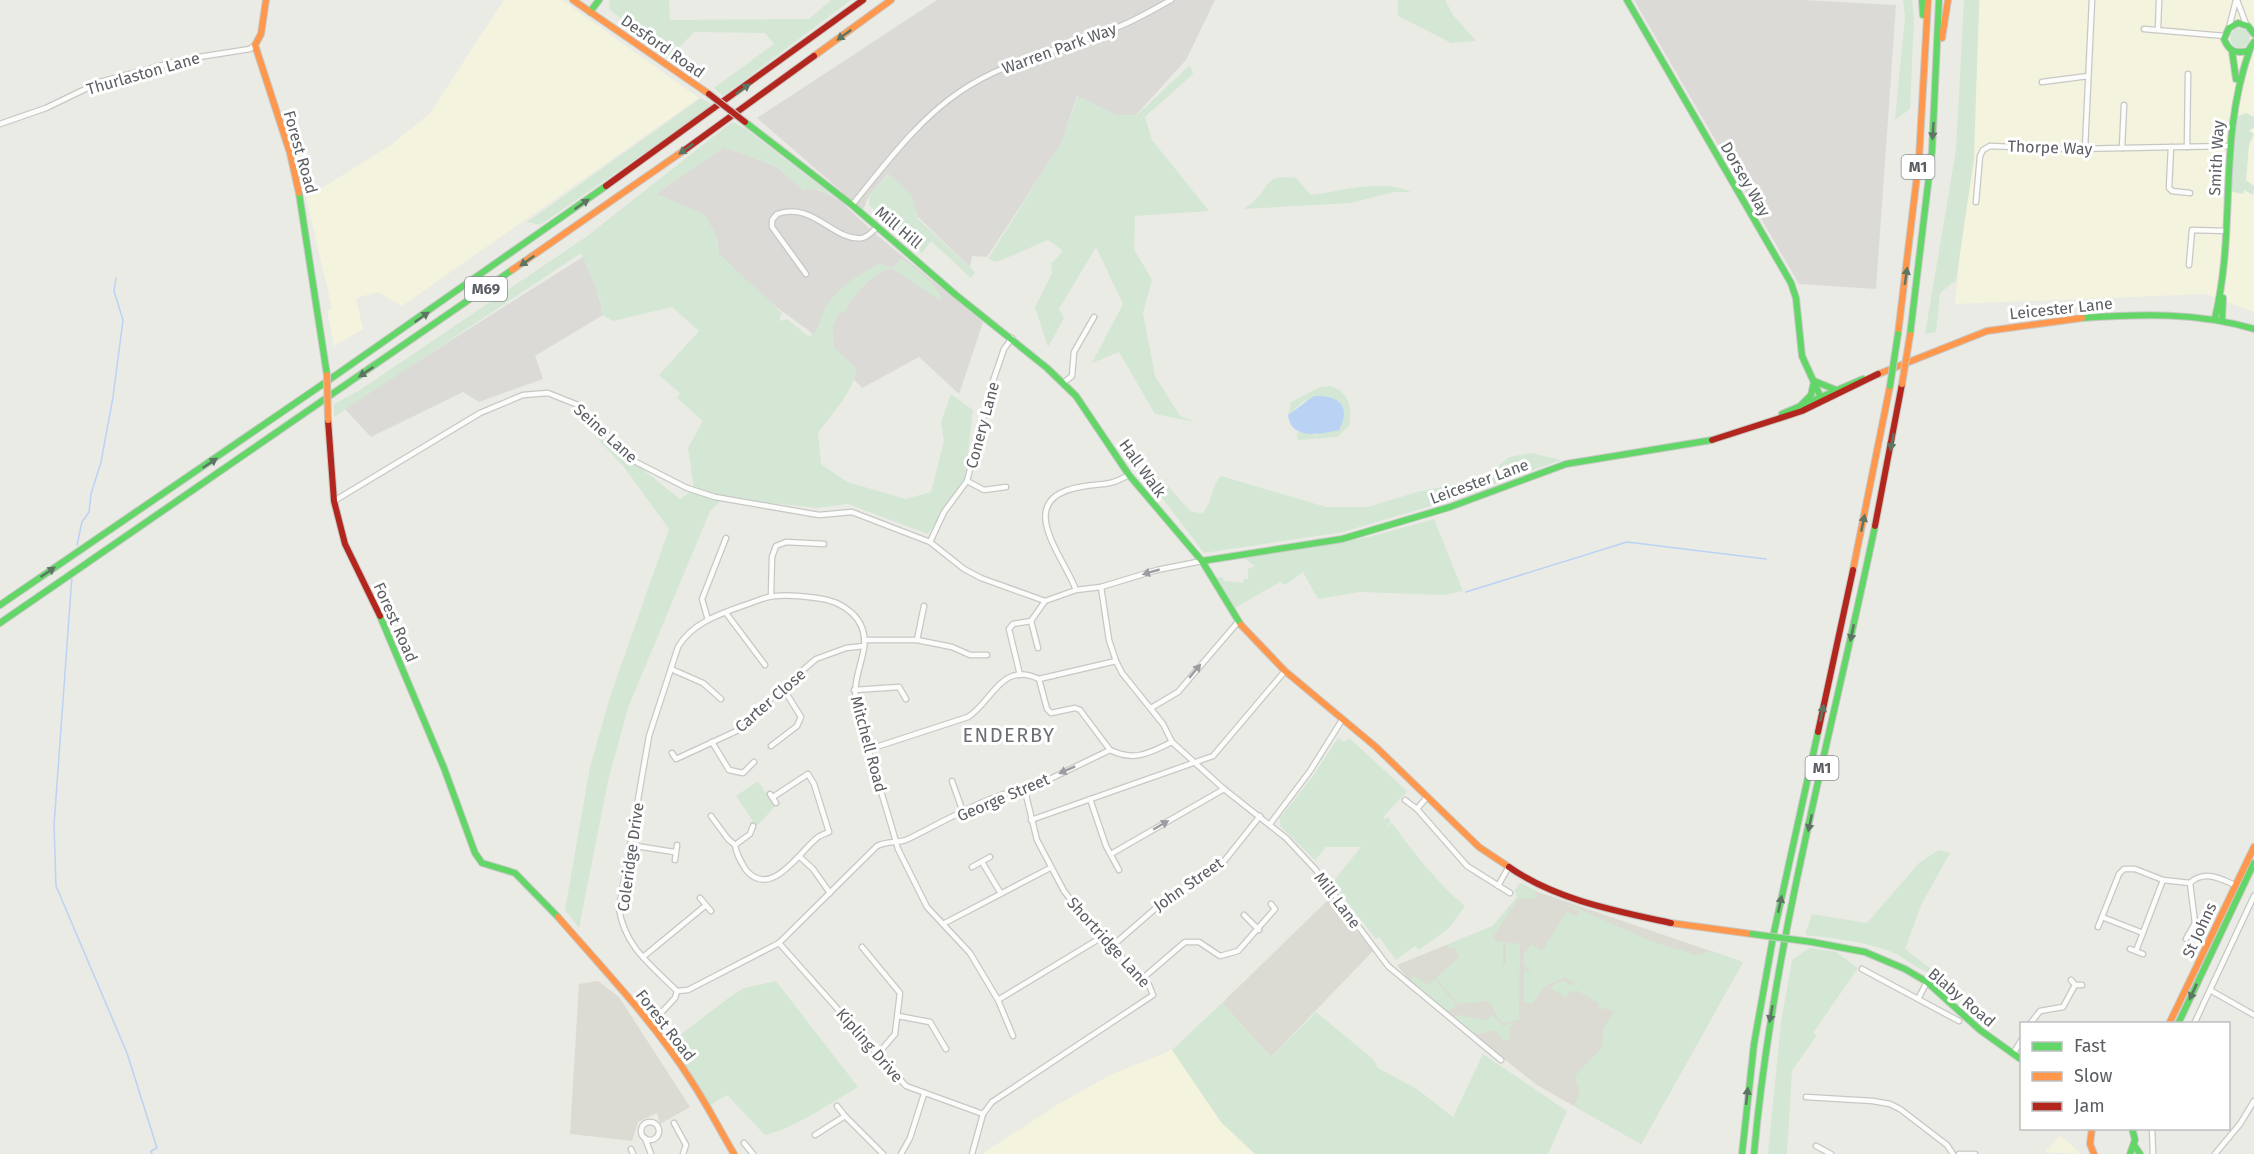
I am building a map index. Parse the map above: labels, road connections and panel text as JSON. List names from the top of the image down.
{
  "streets": {
    "main road": [
      "Desford Road",
      "Forest Road",
      "Smith Way",
      "M1",
      "Dorsey Way",
      "Mill Hill",
      "M69",
      "Leicester Lane",
      "Hall Walk",
      "St Johns",
      "Blaby Road"
    ],
    "street": [
      "Warren Park Way",
      "Thurlaston Lane",
      "Thorpe Way",
      "Conery Lane",
      "Seine Lane",
      "Carter Close",
      "Mitchell Road",
      "George Street",
      "Coleridge Drive",
      "John Street",
      "Mill Lane",
      "Shortridge Lane",
      "Kipling Drive"
    ]
  },
  "crossings": [
    ["Desford Road", "Mill Hill"],
    ["Warren Park Way", "Mill Hill"],
    ["Thurlaston Lane", "Forest Road"],
    ["Thorpe Way", "Smith Way"],
    ["Forest Road", "Seine Lane"],
    ["Smith Way", "Leicester Lane"],
    ["Dorsey Way", "Leicester Lane"],
    ["Mill Hill", "Conery Lane"],
    ["Mill Hill", "Hall Walk"],
    ["Leicester Lane", "Hall Walk"],
    ["Conery Lane", "Seine Lane"],
    ["Hall Walk", "Blaby Road"],
    ["Carter Close", "Mitchell Road"],
    ["Mitchell Road", "George Street"],
    ["George Street", "Shortridge Lane"],
    ["John Street", "Mill Lane"],
    ["John Street", "Shortridge Lane"],
    ["Shortridge Lane", "Kipling Drive"]
  ],
  "districts": ["ENDERBY"],
  "legend": ["Fast", "Slow", "Jam"]
}
